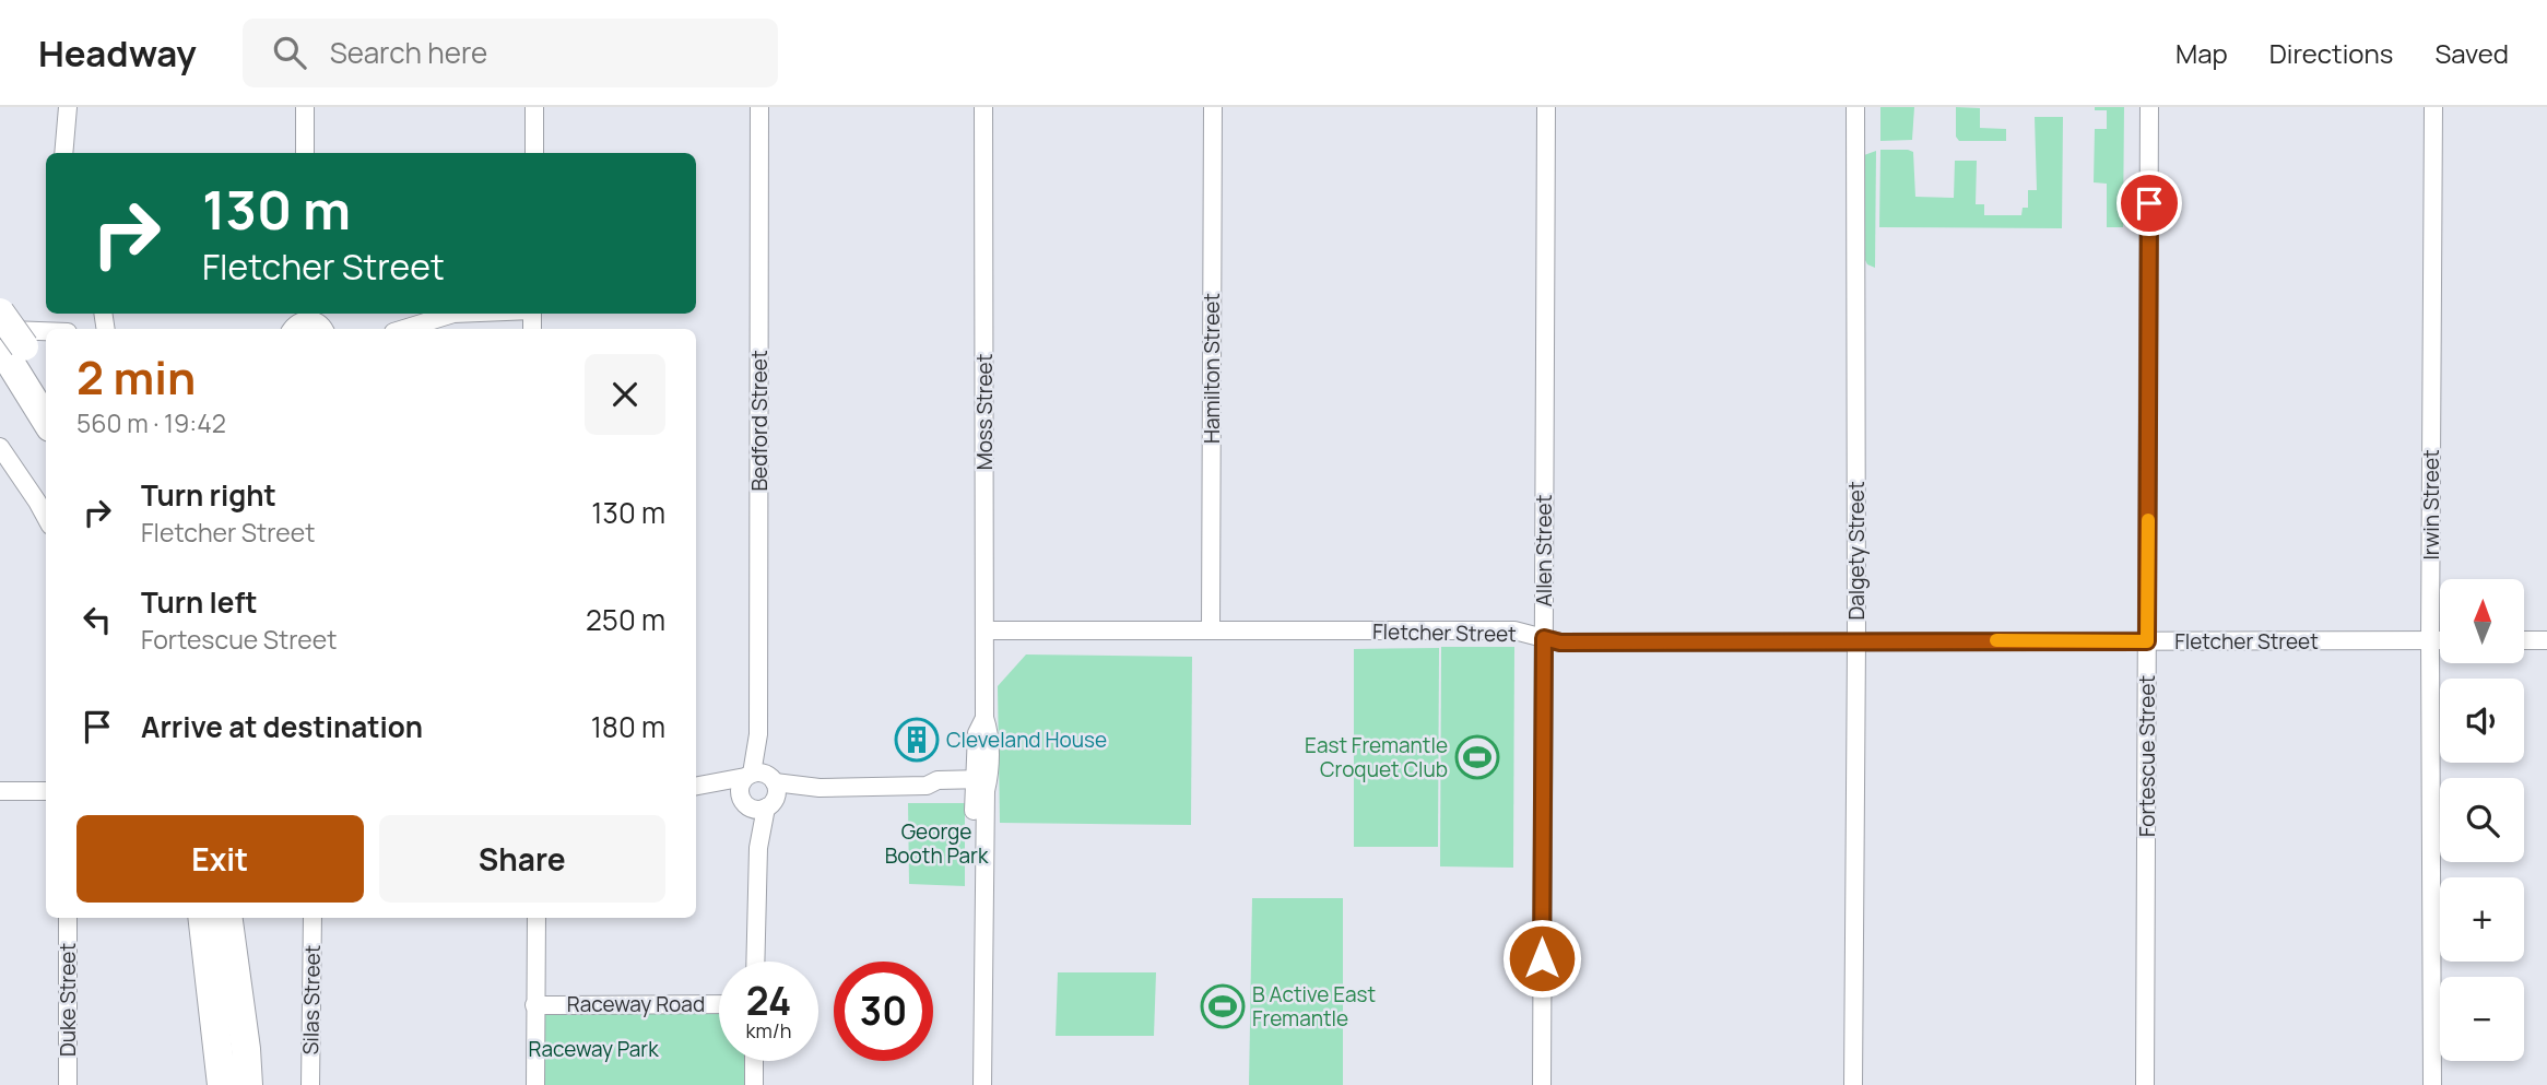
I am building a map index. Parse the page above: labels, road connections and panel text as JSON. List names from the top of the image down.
{
  "streets": {
    "street": [
      "Hamilton Street",
      "Moss Street",
      "Bedford Street",
      "Irwin Street",
      "Allen Street",
      "Dalgety Street",
      "Fletcher Street",
      "Fortescue Street",
      "Duke Street",
      "Silas Street",
      "Raceway Road"
    ]
  },
  "crossings": [
    ["Hamilton Street", "Fletcher Street"],
    ["Moss Street", "Fletcher Street"],
    ["Irwin Street", "Fletcher Street"],
    ["Allen Street", "Fletcher Street"],
    ["Dalgety Street", "Fletcher Street"],
    ["Fletcher Street", "Fortescue Street"]
  ],
  "parks": ["George Booth Park", "Raceway Park"],
  "places": {
    "building": ["Cleveland House"],
    "sports": ["East Fremantle Croquet Club", "B Active East Fremantle"]
  },
  "north": "top",
  "page": {
    "header": "Headway",
    "search": "Search here",
    "nav": ["Map", "Directions", "Saved"],
    "turn": ["130 m", "Fletcher Street"],
    "heading": ["2 min", "560 m · 19:42"],
    "list": [
      {
        "name": "Turn right",
        "note": "Fletcher Street",
        "value": "130 m"
      },
      {
        "name": "Turn left",
        "note": "Fortescue Street",
        "value": "250 m"
      },
      {
        "name": "Arrive at destination",
        "value": "180 m"
      }
    ],
    "map_buttons": ["+", "−"],
    "buttons": ["Exit", "Share"],
    "speed": "24 km/h",
    "limit": "30"
  }
}
